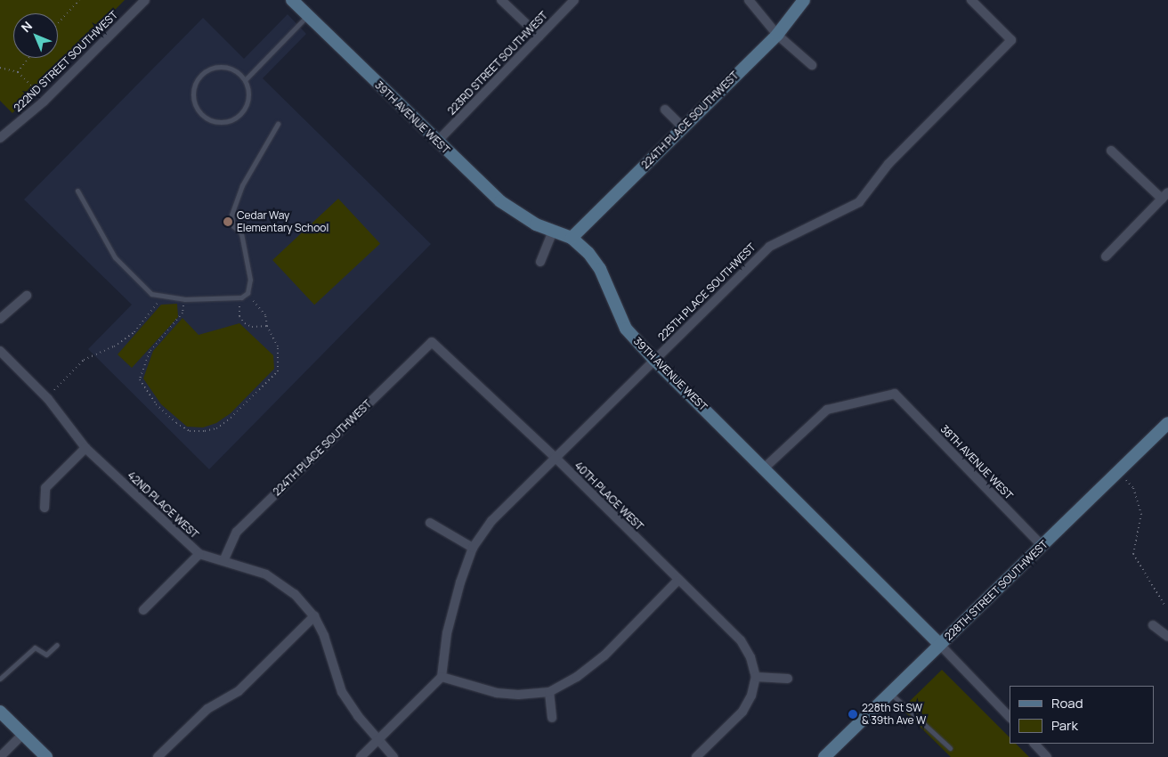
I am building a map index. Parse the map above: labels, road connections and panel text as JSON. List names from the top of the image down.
{
  "streets": {
    "street": [
      "222ND STREET SOUTHWEST",
      "223RD STREET SOUTHWEST",
      "39TH AVENUE WEST",
      "224TH PLACE SOUTHWEST",
      "225TH PLACE SOUTHWEST",
      "38TH AVENUE WEST",
      "40TH PLACE WEST",
      "42ND PLACE WEST",
      "228TH STREET SOUTHWEST"
    ]
  },
  "crossings": [
    ["223RD STREET SOUTHWEST", "39TH AVENUE WEST"],
    ["39TH AVENUE WEST", "224TH PLACE SOUTHWEST"],
    ["39TH AVENUE WEST", "225TH PLACE SOUTHWEST"],
    ["39TH AVENUE WEST", "38TH AVENUE WEST"],
    ["39TH AVENUE WEST", "228TH STREET SOUTHWEST"],
    ["224TH PLACE SOUTHWEST", "40TH PLACE WEST"],
    ["224TH PLACE SOUTHWEST", "42ND PLACE WEST"],
    ["225TH PLACE SOUTHWEST", "40TH PLACE WEST"],
    ["38TH AVENUE WEST", "228TH STREET SOUTHWEST"]
  ],
  "places": ["Cedar Way Elementary School", "228th St SW & 39th Ave W"],
  "legend": ["Road", "Park"],
  "north": "top left"
}
